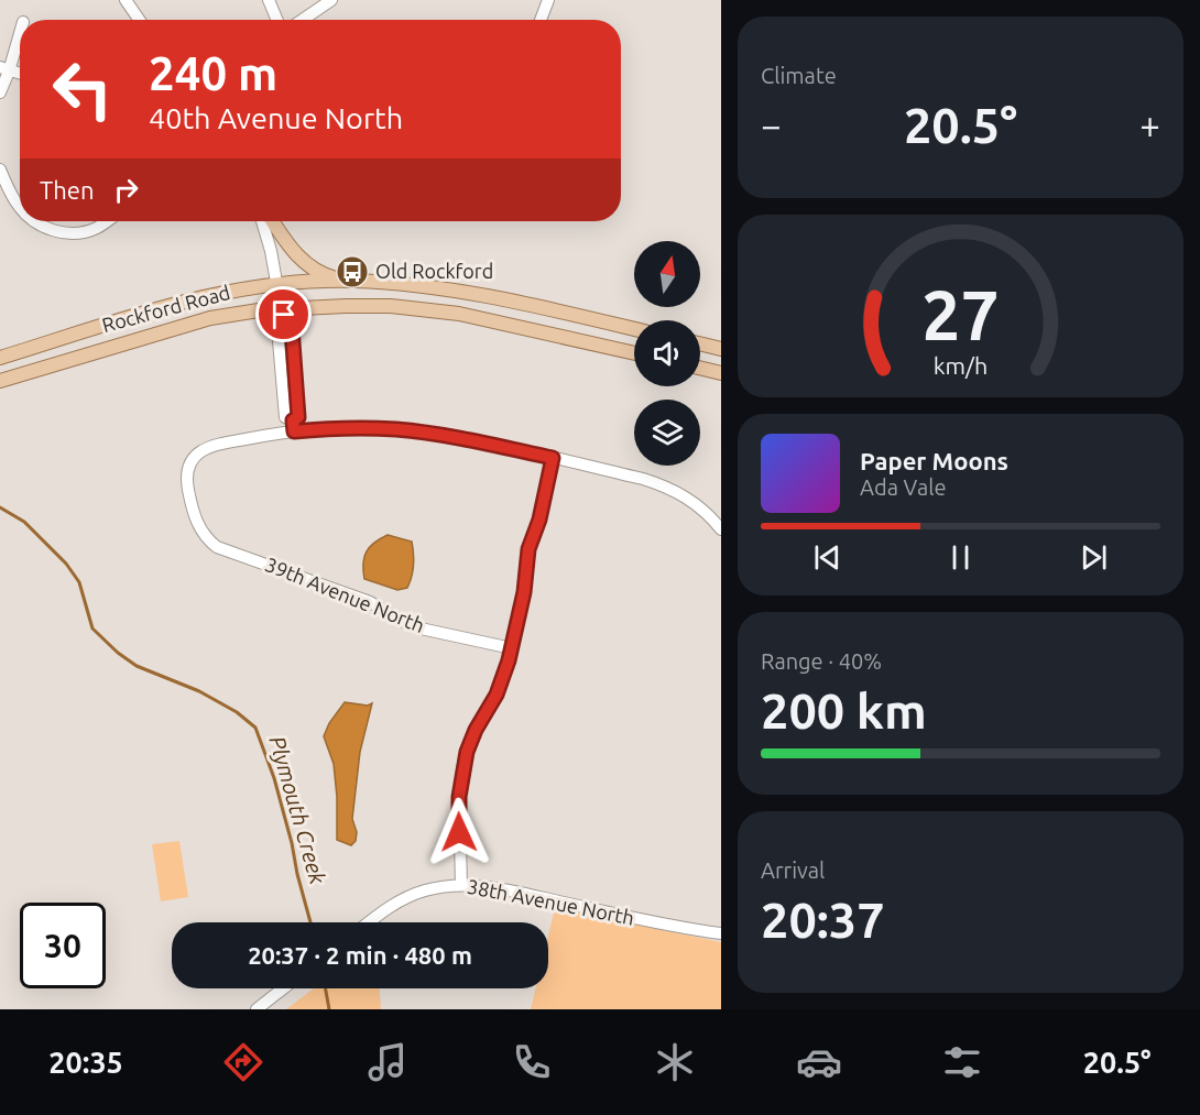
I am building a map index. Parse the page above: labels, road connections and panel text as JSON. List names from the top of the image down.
{
  "streets": {
    "main road": ["Rockford Road"],
    "street": ["39th Avenue North", "38th Avenue North"]
  },
  "water": ["Plymouth Creek"],
  "places": {
    "bus stop": ["Old Rockford"]
  },
  "north": "top",
  "page": {
    "tile": [
      "Climate",
      ["Range · 40%", "200 km"],
      ["Arrival", "20:37"]
    ],
    "turn": ["240 m", "40th Avenue North"],
    "heat": ["−", "20.5°", "+"],
    "then": "Then",
    "song": ["Paper Moons", "Ada Vale"],
    "limit": "30",
    "trip": "20:37 · 2 min · 480 m",
    "tabs": ["20:35", "20.5°"],
    "gauge": ["27", "km/h"]
  }
}
